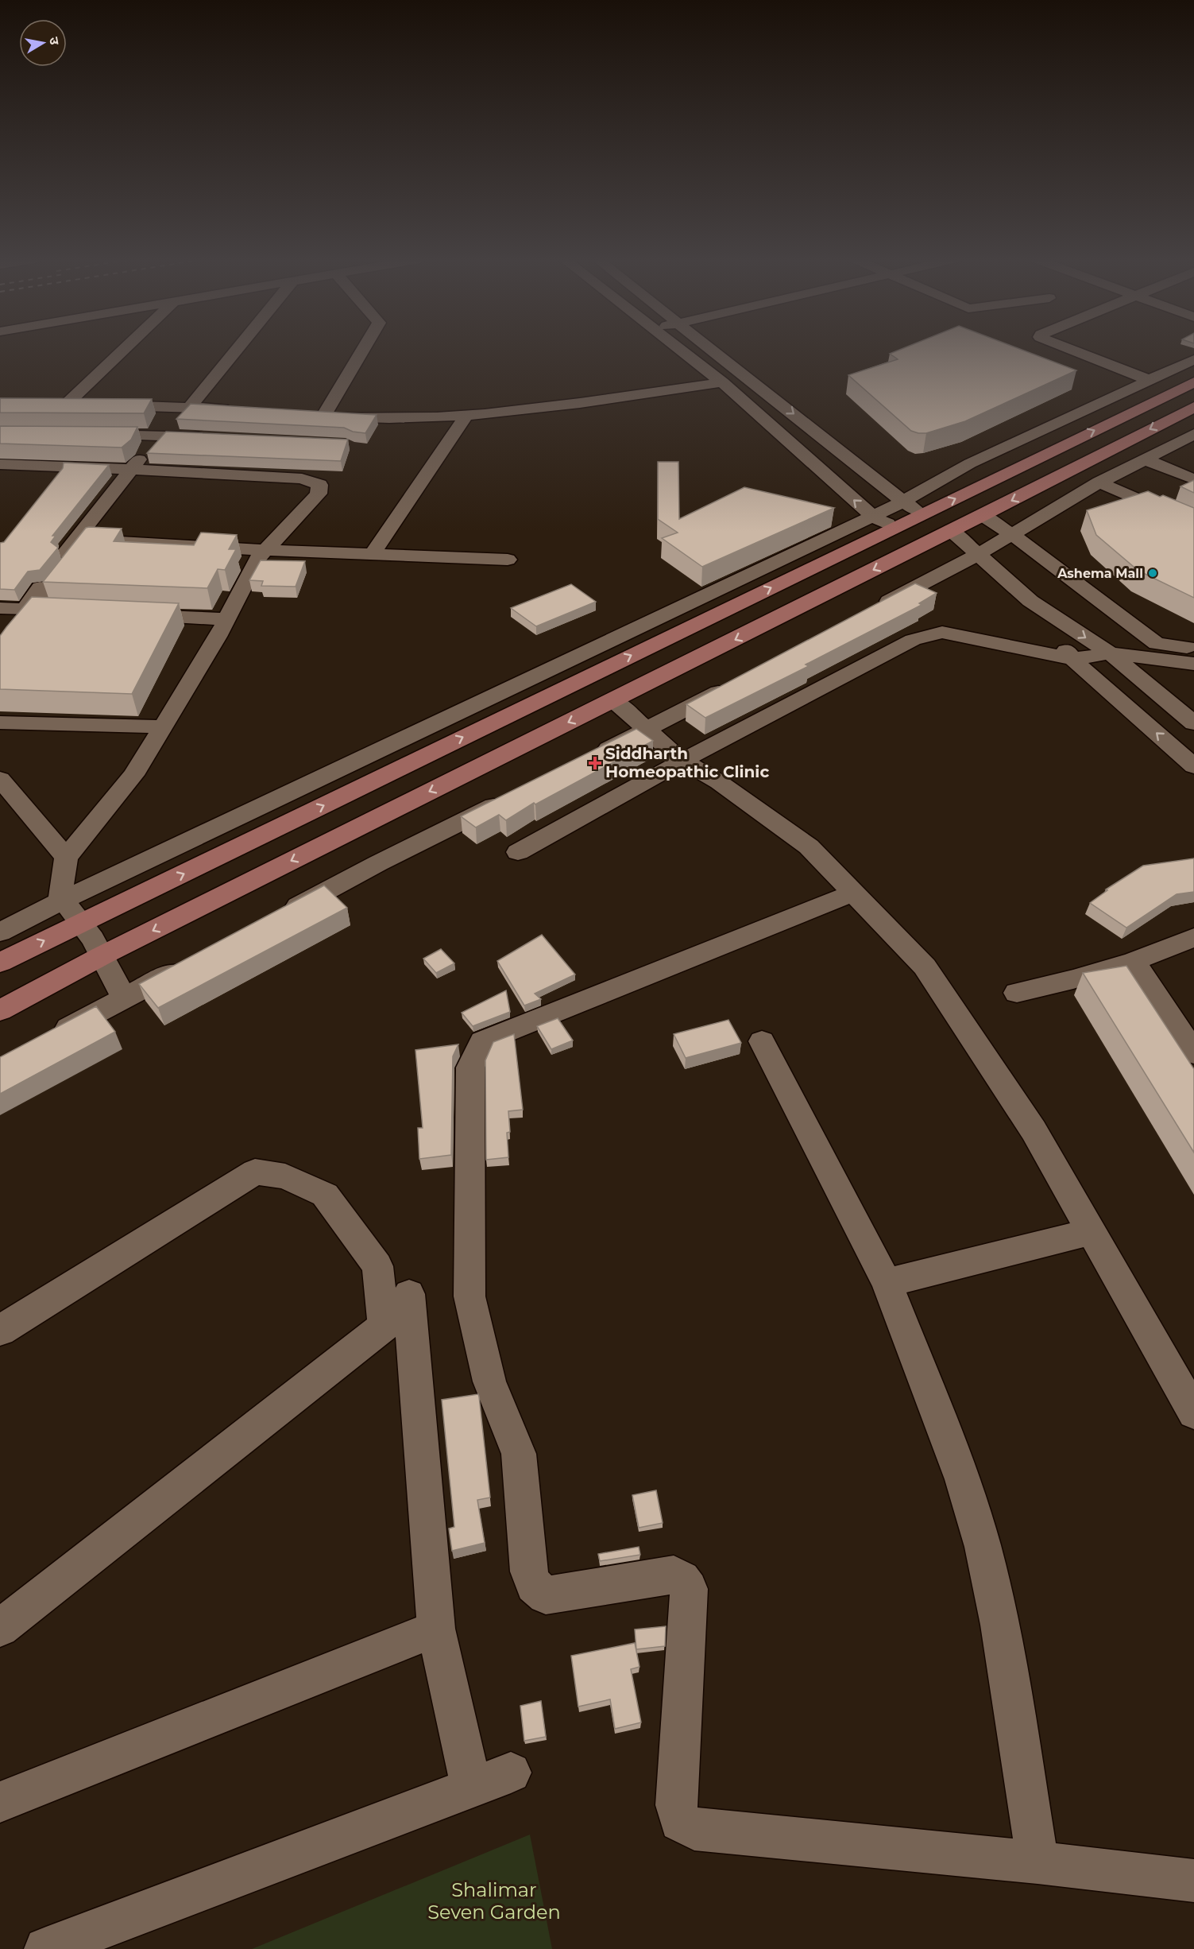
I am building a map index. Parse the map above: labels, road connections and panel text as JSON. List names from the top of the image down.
{
  "parks": ["Shalimar Seven Garden"],
  "places": {
    "other": ["Ashema Mall"],
    "health": ["Siddharth Homeopathic Clinic"]
  },
  "north": "right"
}
